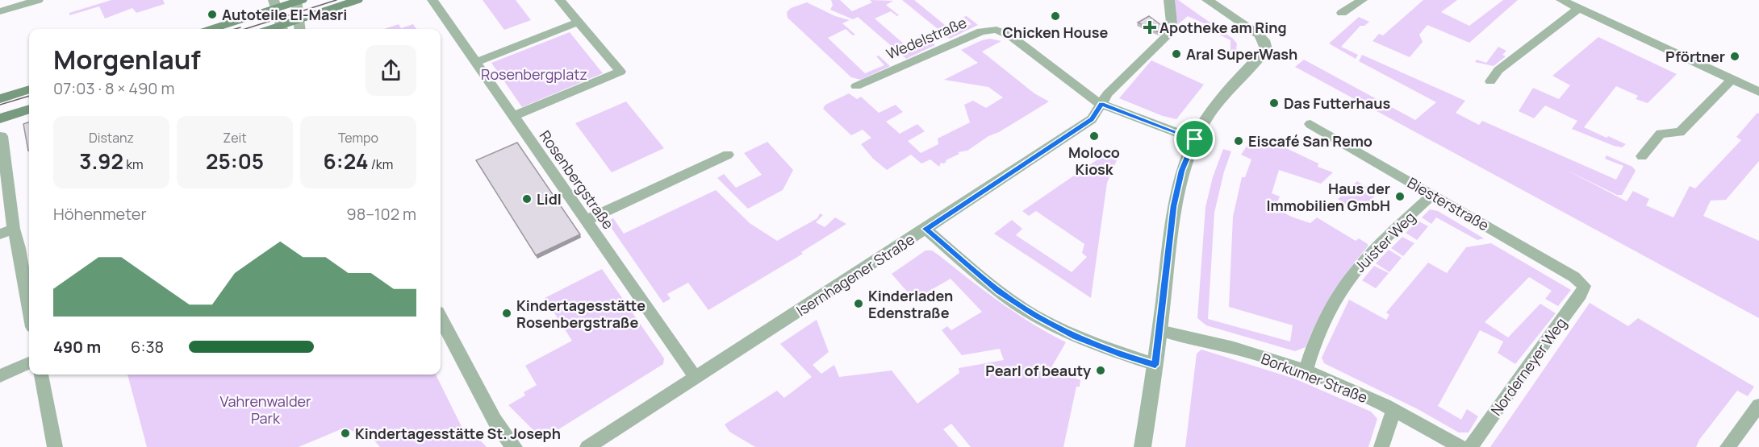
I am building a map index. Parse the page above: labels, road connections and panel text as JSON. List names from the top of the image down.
{
  "streets": {
    "street": [
      "Wedelstraße",
      "Rosenbergstraße",
      "Biesterstraße",
      "Juister Weg",
      "Isernhagener Straße",
      "Norderneyer Weg",
      "Borkumer Straße"
    ]
  },
  "crossings": [
    ["Wedelstraße", "Isernhagener Straße"],
    ["Rosenbergstraße", "Isernhagener Straße"],
    ["Biesterstraße", "Juister Weg"],
    ["Biesterstraße", "Norderneyer Weg"],
    ["Juister Weg", "Borkumer Straße"]
  ],
  "parks": ["Rosenbergplatz", "Vahrenwalder Park"],
  "places": {
    "other": [
      "Autoteile El-Masri",
      "Chicken House",
      "Aral SuperWash",
      "Pförtner",
      "Das Futterhaus",
      "Moloco Kiosk",
      "Eiscafé San Remo",
      "Haus der Immobilien GmbH",
      "Lidl",
      "Kinderladen Edenstraße",
      "Kindertagesstätte Rosenbergstraße",
      "Pearl of beauty",
      "Kindertagesstätte St. Joseph"
    ],
    "health": ["Apotheke am Ring"]
  },
  "page": {
    "heading": ["Morgenlauf", "07:03 · 8 × 490 m"],
    "stats": [
      ["Distanz", "3.92 km"],
      ["Zeit", "25:05"],
      ["Tempo", "6:24 /km"]
    ],
    "chart": ["Höhenmeter", "98–102 m"],
    "list": [
      {
        "name": "490 m",
        "note": "6:38"
      }
    ]
  }
}
